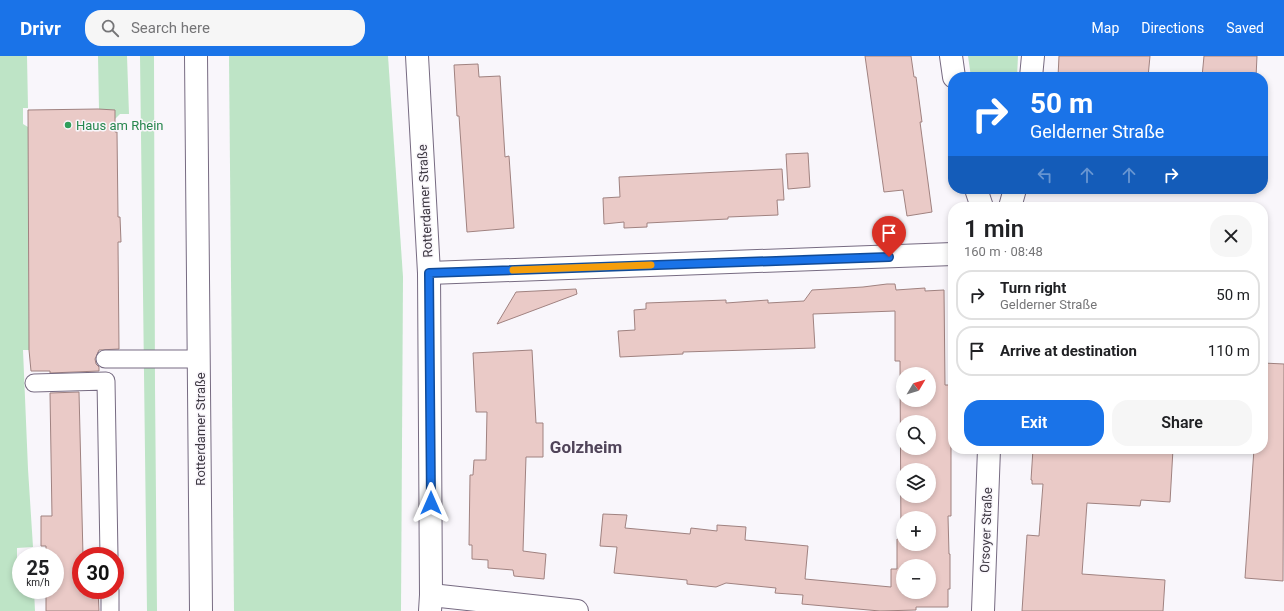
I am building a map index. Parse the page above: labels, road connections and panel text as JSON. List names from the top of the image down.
{
  "streets": {
    "street": ["Rotterdamer Straße", "Orsoyer Straße"]
  },
  "districts": ["Golzheim"],
  "places": ["Haus am Rhein"],
  "north": "top right",
  "page": {
    "header": "Drivr",
    "search": "Search here",
    "nav": ["Map", "Directions", "Saved"],
    "turn": ["50 m", "Gelderner Straße"],
    "heading": ["1 min", "160 m · 08:48"],
    "list": [
      {
        "name": "Turn right",
        "note": "Gelderner Straße",
        "value": "50 m"
      },
      {
        "name": "Arrive at destination",
        "value": "110 m"
      }
    ],
    "map_buttons": ["+", "−"],
    "buttons": ["Exit", "Share"],
    "speed": "25 km/h",
    "limit": "30"
  }
}
